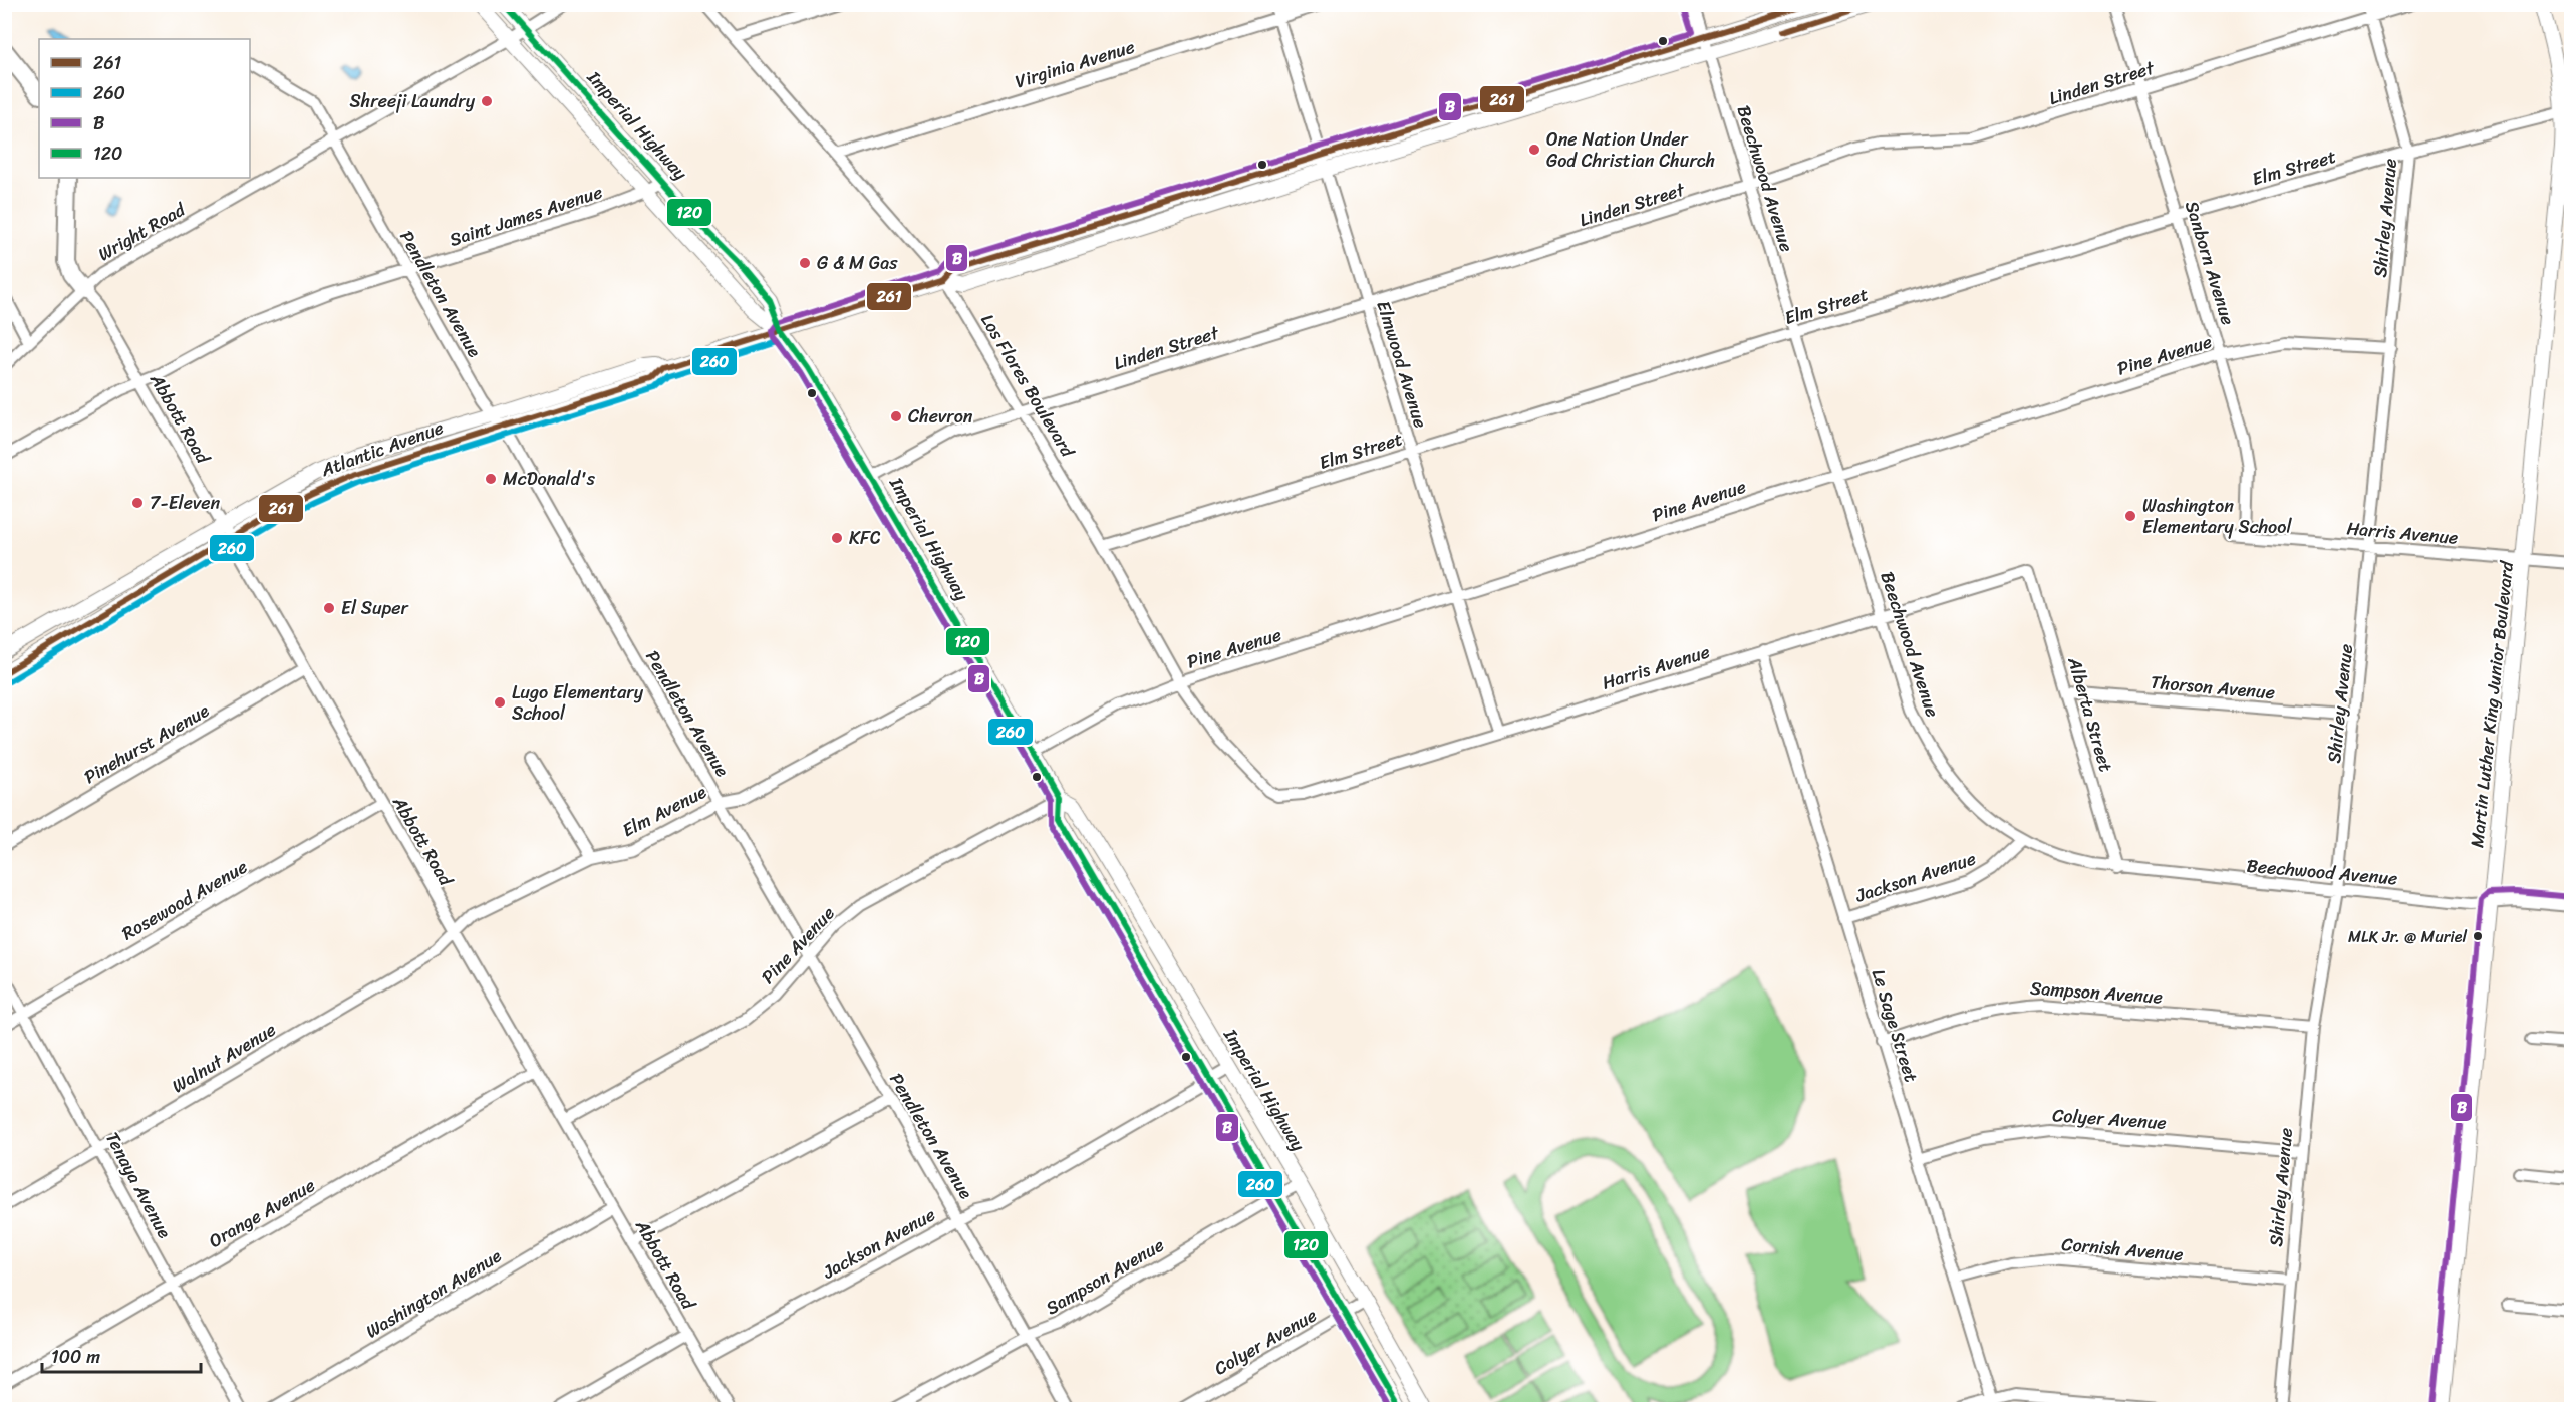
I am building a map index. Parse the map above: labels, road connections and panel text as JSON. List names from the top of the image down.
{
  "streets": {
    "main road": ["Imperial Highway", "Atlantic Avenue", "Martin Luther King Junior Boulevard"],
    "street": [
      "Virginia Avenue",
      "Linden Street",
      "Elm Street",
      "Beechwood Avenue",
      "Saint James Avenue",
      "Shirley Avenue",
      "Wright Road",
      "Sanborn Avenue",
      "Pendleton Avenue",
      "Pine Avenue",
      "Elmwood Avenue",
      "Los Flores Boulevard",
      "Abbott Road",
      "Harris Avenue",
      "Thorson Avenue",
      "Alberta Street",
      "Pinehurst Avenue",
      "Elm Avenue",
      "Jackson Avenue",
      "Rosewood Avenue",
      "Sampson Avenue",
      "Le Sage Street",
      "Walnut Avenue",
      "Colyer Avenue",
      "Tenaya Avenue",
      "Orange Avenue",
      "Cornish Avenue",
      "Washington Avenue"
    ]
  },
  "crossings": [
    ["Virginia Avenue", "Elmwood Avenue"],
    ["Virginia Avenue", "Los Flores Boulevard"],
    ["Linden Street", "Imperial Highway"],
    ["Linden Street", "Beechwood Avenue"],
    ["Linden Street", "Shirley Avenue"],
    ["Linden Street", "Sanborn Avenue"],
    ["Linden Street", "Elmwood Avenue"],
    ["Linden Street", "Los Flores Boulevard"],
    ["Imperial Highway", "Saint James Avenue"],
    ["Imperial Highway", "Wright Road"],
    ["Imperial Highway", "Pine Avenue"],
    ["Imperial Highway", "Atlantic Avenue"],
    ["Imperial Highway", "Elm Avenue"],
    ["Imperial Highway", "Jackson Avenue"],
    ["Imperial Highway", "Sampson Avenue"],
    ["Imperial Highway", "Colyer Avenue"],
    ["Elm Street", "Beechwood Avenue"],
    ["Elm Street", "Shirley Avenue"],
    ["Elm Street", "Sanborn Avenue"],
    ["Elm Street", "Elmwood Avenue"],
    ["Elm Street", "Los Flores Boulevard"],
    ["Elm Street", "Martin Luther King Junior Boulevard"],
    ["Beechwood Avenue", "Shirley Avenue"],
    ["Beechwood Avenue", "Pine Avenue"],
    ["Beechwood Avenue", "Atlantic Avenue"],
    ["Beechwood Avenue", "Harris Avenue"],
    ["Beechwood Avenue", "Martin Luther King Junior Boulevard"],
    ["Beechwood Avenue", "Alberta Street"],
    ["Beechwood Avenue", "Jackson Avenue"],
    ["Saint James Avenue", "Pendleton Avenue"],
    ["Saint James Avenue", "Abbott Road"],
    ["Shirley Avenue", "Pine Avenue"],
    ["Shirley Avenue", "Harris Avenue"],
    ["Shirley Avenue", "Thorson Avenue"],
    ["Shirley Avenue", "Sampson Avenue"],
    ["Shirley Avenue", "Colyer Avenue"],
    ["Shirley Avenue", "Cornish Avenue"],
    ["Wright Road", "Pendleton Avenue"],
    ["Wright Road", "Abbott Road"],
    ["Sanborn Avenue", "Pine Avenue"],
    ["Sanborn Avenue", "Harris Avenue"],
    ["Pendleton Avenue", "Pine Avenue"],
    ["Pendleton Avenue", "Atlantic Avenue"],
    ["Pendleton Avenue", "Elm Avenue"],
    ["Pendleton Avenue", "Jackson Avenue"],
    ["Pendleton Avenue", "Sampson Avenue"],
    ["Pine Avenue", "Elmwood Avenue"],
    ["Pine Avenue", "Los Flores Boulevard"],
    ["Pine Avenue", "Abbott Road"],
    ["Elmwood Avenue", "Atlantic Avenue"],
    ["Elmwood Avenue", "Harris Avenue"],
    ["Los Flores Boulevard", "Atlantic Avenue"],
    ["Los Flores Boulevard", "Harris Avenue"],
    ["Abbott Road", "Atlantic Avenue"],
    ["Abbott Road", "Pinehurst Avenue"],
    ["Abbott Road", "Elm Avenue"],
    ["Abbott Road", "Jackson Avenue"],
    ["Abbott Road", "Rosewood Avenue"],
    ["Abbott Road", "Walnut Avenue"],
    ["Abbott Road", "Orange Avenue"],
    ["Abbott Road", "Washington Avenue"],
    ["Harris Avenue", "Martin Luther King Junior Boulevard"],
    ["Harris Avenue", "Alberta Street"],
    ["Harris Avenue", "Le Sage Street"],
    ["Thorson Avenue", "Alberta Street"],
    ["Elm Avenue", "Walnut Avenue"],
    ["Jackson Avenue", "Le Sage Street"],
    ["Rosewood Avenue", "Tenaya Avenue"],
    ["Sampson Avenue", "Le Sage Street"],
    ["Le Sage Street", "Colyer Avenue"],
    ["Le Sage Street", "Cornish Avenue"],
    ["Walnut Avenue", "Tenaya Avenue"],
    ["Tenaya Avenue", "Orange Avenue"]
  ],
  "places": [
    "Shreeji Laundry",
    "One Nation Under God Christian Church",
    "G & M Gas",
    "Chevron",
    "McDonald's",
    "7-Eleven",
    "Washington Elementary School",
    "KFC",
    "El Super",
    "Lugo Elementary School",
    "MLK Jr. @ Muriel"
  ],
  "lines": [
    "transit line 261",
    "transit line 120",
    "transit line B",
    "transit line 260"
  ],
  "legend": [
    "261",
    "260",
    "B",
    "120"
  ],
  "scale_bar": "100 m"
}
